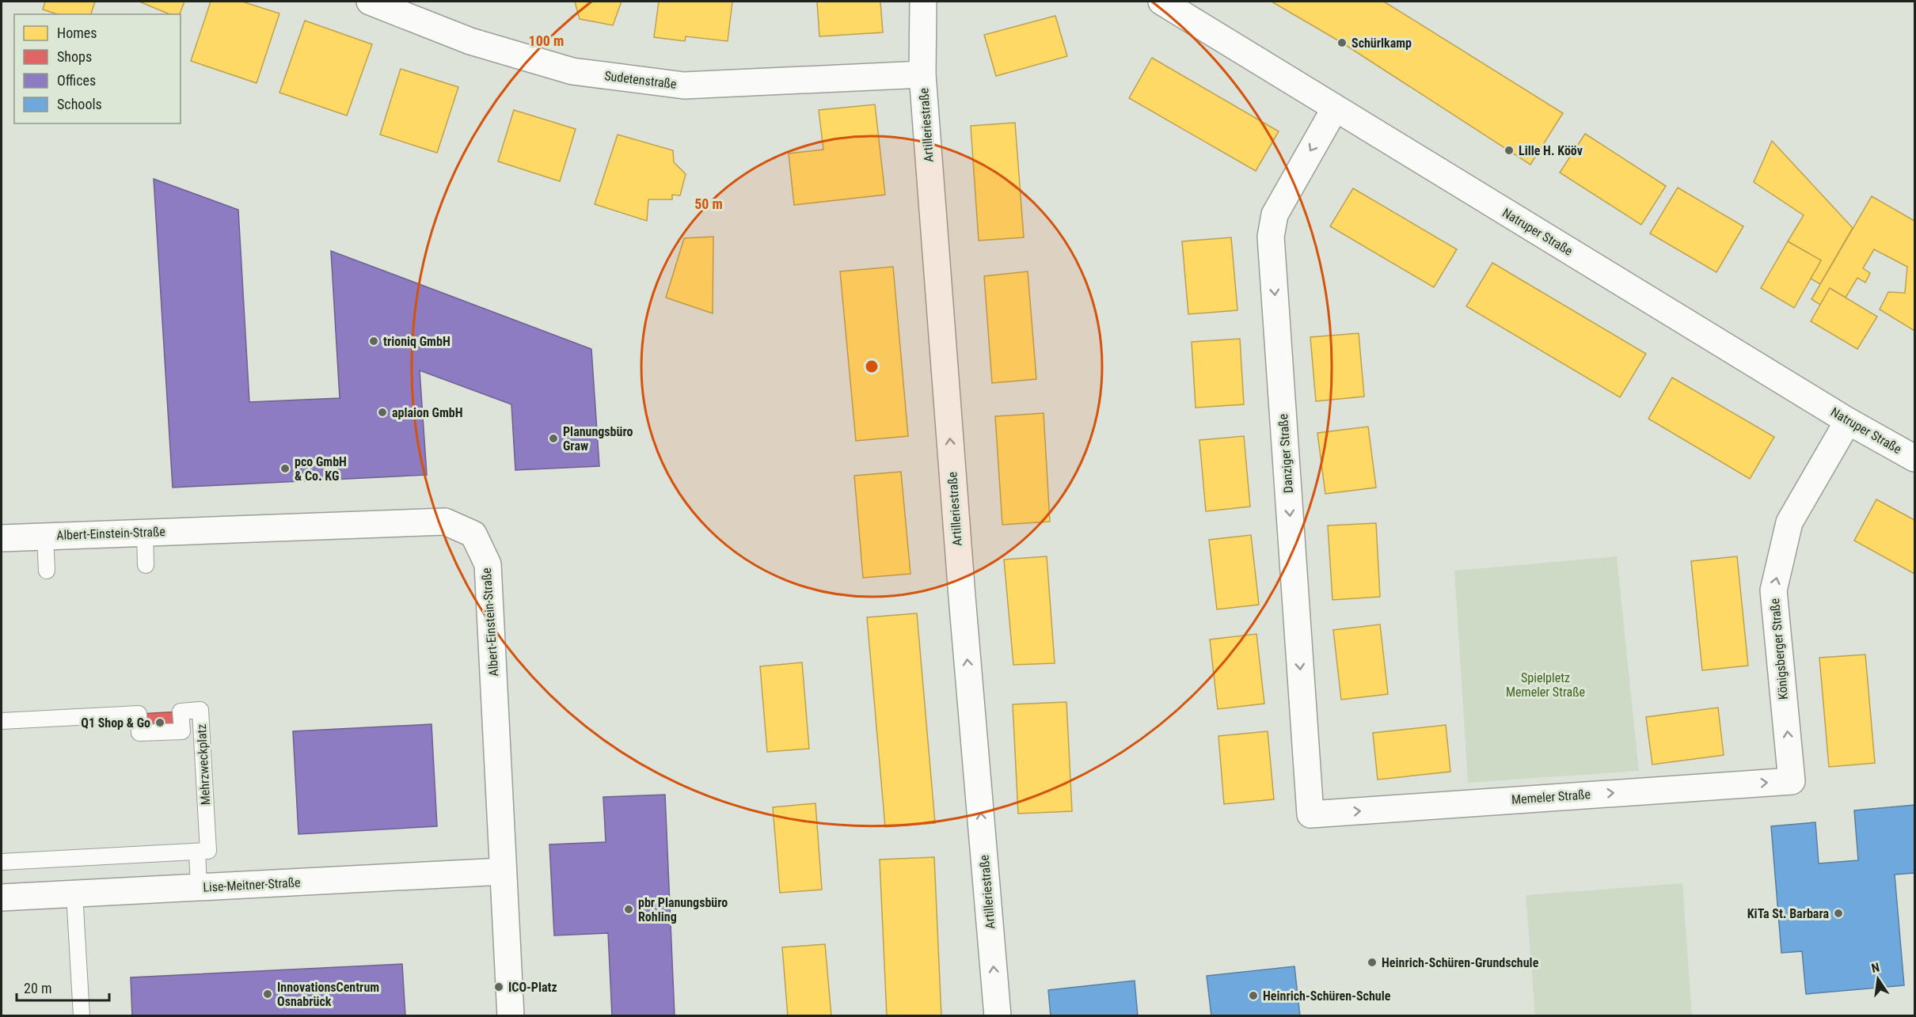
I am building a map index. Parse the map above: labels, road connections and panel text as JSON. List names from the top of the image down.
{
  "streets": {
    "street": [
      "Sudetenstraße",
      "Artilleriestraße",
      "Natruper Straße",
      "Danziger Straße",
      "Albert-Einstein-Straße",
      "Königsberger Straße",
      "Memeler Straße",
      "Lise-Meitner-Straße"
    ],
    "lane": ["Mehrzweckplatz"]
  },
  "crossings": [
    ["Sudetenstraße", "Artilleriestraße"],
    ["Natruper Straße", "Danziger Straße"],
    ["Natruper Straße", "Königsberger Straße"],
    ["Danziger Straße", "Memeler Straße"],
    ["Albert-Einstein-Straße", "Lise-Meitner-Straße"],
    ["Königsberger Straße", "Memeler Straße"]
  ],
  "one_way": [
    "Artilleriestraße",
    "Danziger Straße",
    "Königsberger Straße",
    "Memeler Straße"
  ],
  "parks": ["Spielpletz Memeler Straße"],
  "places": [
    "Schürlkamp",
    "Lille H. Kööv",
    "trioniq GmbH",
    "aplaion GmbH",
    "Planungsbüro Graw",
    "pco GmbH & Co. KG",
    "Q1 Shop & Go",
    "pbr Planungsbüro Rohling",
    "KiTa St. Barbara",
    "Heinrich-Schüren-Grundschule",
    "ICO-Platz",
    "InnovationsCentrum Osnabrück",
    "Heinrich-Schüren-Schule"
  ],
  "legend": [
    "Homes",
    "Shops",
    "Offices",
    "Schools"
  ],
  "scale_bar": "20 m",
  "north": "top",
  "rings": ["100 m", "50 m"]
}
